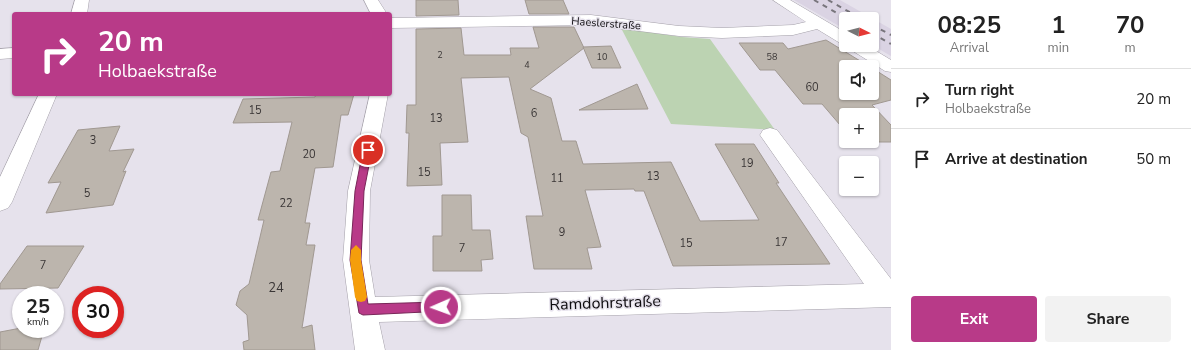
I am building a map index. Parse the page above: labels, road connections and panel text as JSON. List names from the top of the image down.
{
  "streets": {
    "street": ["Haeslerstraße", "Ramdohrstraße"]
  },
  "house_numbers": [
    "2",
    "10",
    "58",
    "4",
    "60",
    "15",
    "6",
    "13",
    "3",
    "20",
    "19",
    "15",
    "13",
    "11",
    "5",
    "22",
    "9",
    "17",
    "15",
    "7",
    "7",
    "24"
  ],
  "north": "right",
  "page": {
    "eta": [
      "08:25",
      "Arrival",
      "1",
      "min",
      "70",
      "m"
    ],
    "map_buttons": ["+", "−"],
    "turn": ["20 m", "Holbaekstraße"],
    "list": [
      {
        "name": "Turn right",
        "note": "Holbaekstraße",
        "value": "20 m"
      },
      {
        "name": "Arrive at destination",
        "value": "50 m"
      }
    ],
    "speed": "25 km/h",
    "limit": "30",
    "buttons": ["Exit", "Share"]
  }
}
